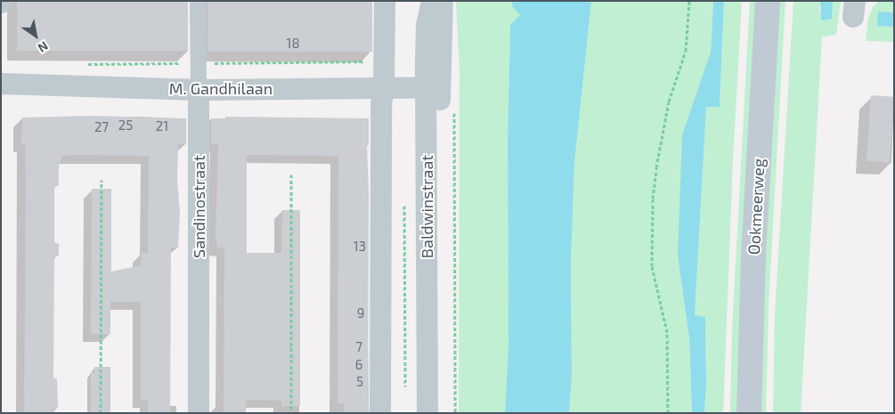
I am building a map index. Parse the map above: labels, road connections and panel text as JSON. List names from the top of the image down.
{
  "streets": {
    "main road": ["Ookmeerweg"],
    "street": ["M. Gandhilaan", "Sandinostraat", "Baldwinstraat"]
  },
  "crossings": [
    ["M. Gandhilaan", "Sandinostraat"],
    ["M. Gandhilaan", "Baldwinstraat"]
  ],
  "house_numbers": [
    "18",
    "25",
    "21",
    "27",
    "13",
    "9",
    "7",
    "6",
    "5"
  ],
  "north": "bottom right"
}
